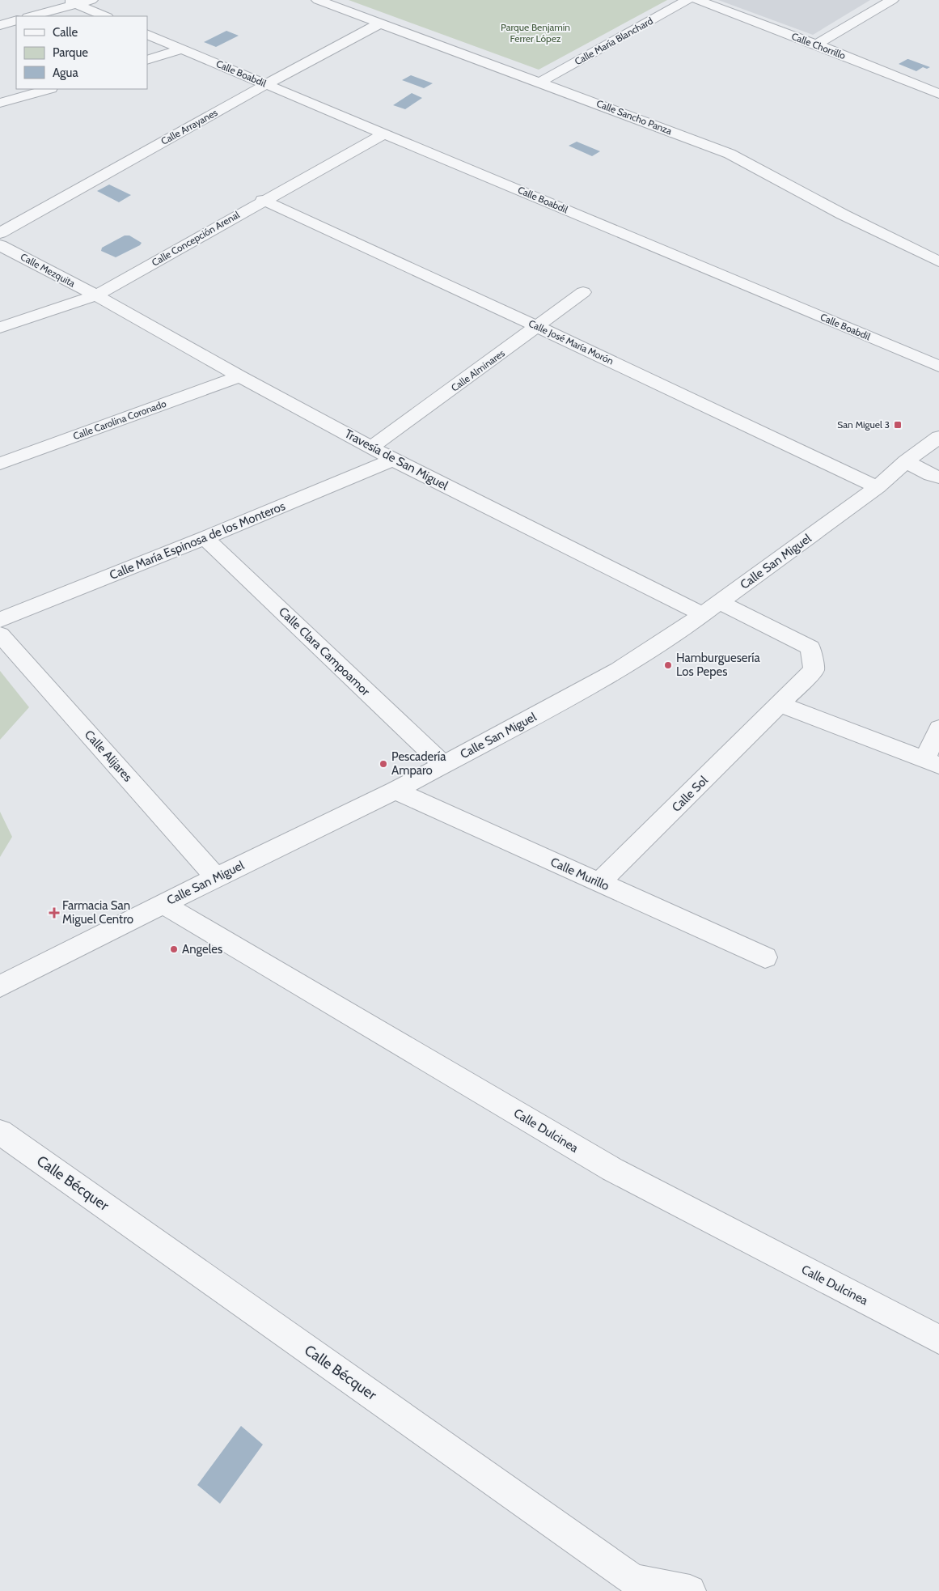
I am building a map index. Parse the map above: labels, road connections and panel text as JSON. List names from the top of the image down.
{
  "streets": {
    "street": [
      "Calle María Blanchard",
      "Calle Chorrillo",
      "Calle Boabdil",
      "Calle Sancho Panza",
      "Calle Arrayanes",
      "Calle Concepción Arenal",
      "Calle Mezquita",
      "Calle José María Morón",
      "Calle Alminares",
      "Calle Carolina Coronado",
      "Travesía de San Miguel",
      "Calle María Espinosa de los Monteros",
      "Calle San Miguel",
      "Calle Clara Campoamor",
      "Calle Alijares",
      "Calle Sol",
      "Calle Murillo",
      "Calle Dulcinea",
      "Calle Bécquer"
    ]
  },
  "crossings": [
    ["Calle María Blanchard", "Calle Sancho Panza"],
    ["Calle Boabdil", "Calle Arrayanes"],
    ["Calle Boabdil", "Calle Concepción Arenal"],
    ["Calle Sancho Panza", "Calle Arrayanes"],
    ["Calle Concepción Arenal", "Calle Mezquita"],
    ["Calle Concepción Arenal", "Calle José María Morón"],
    ["Calle Concepción Arenal", "Travesía de San Miguel"],
    ["Calle Mezquita", "Travesía de San Miguel"],
    ["Calle José María Morón", "Calle Alminares"],
    ["Calle José María Morón", "Calle San Miguel"],
    ["Calle Alminares", "Travesía de San Miguel"],
    ["Calle Carolina Coronado", "Travesía de San Miguel"],
    ["Travesía de San Miguel", "Calle María Espinosa de los Monteros"],
    ["Travesía de San Miguel", "Calle San Miguel"],
    ["Travesía de San Miguel", "Calle Sol"],
    ["Calle María Espinosa de los Monteros", "Calle Clara Campoamor"],
    ["Calle San Miguel", "Calle Clara Campoamor"],
    ["Calle San Miguel", "Calle Alijares"],
    ["Calle San Miguel", "Calle Sol"],
    ["Calle San Miguel", "Calle Murillo"],
    ["Calle San Miguel", "Calle Dulcinea"],
    ["Calle Sol", "Calle Murillo"]
  ],
  "parks": ["Parque Benjamín Ferrer López"],
  "places": {
    "transit": ["San Miguel 3"],
    "other": ["Hamburguesería Los Pepes", "Pescadería Amparo", "Angeles"],
    "health": ["Farmacia San Miguel Centro"]
  },
  "legend": ["Calle", "Parque", "Agua"]
}
